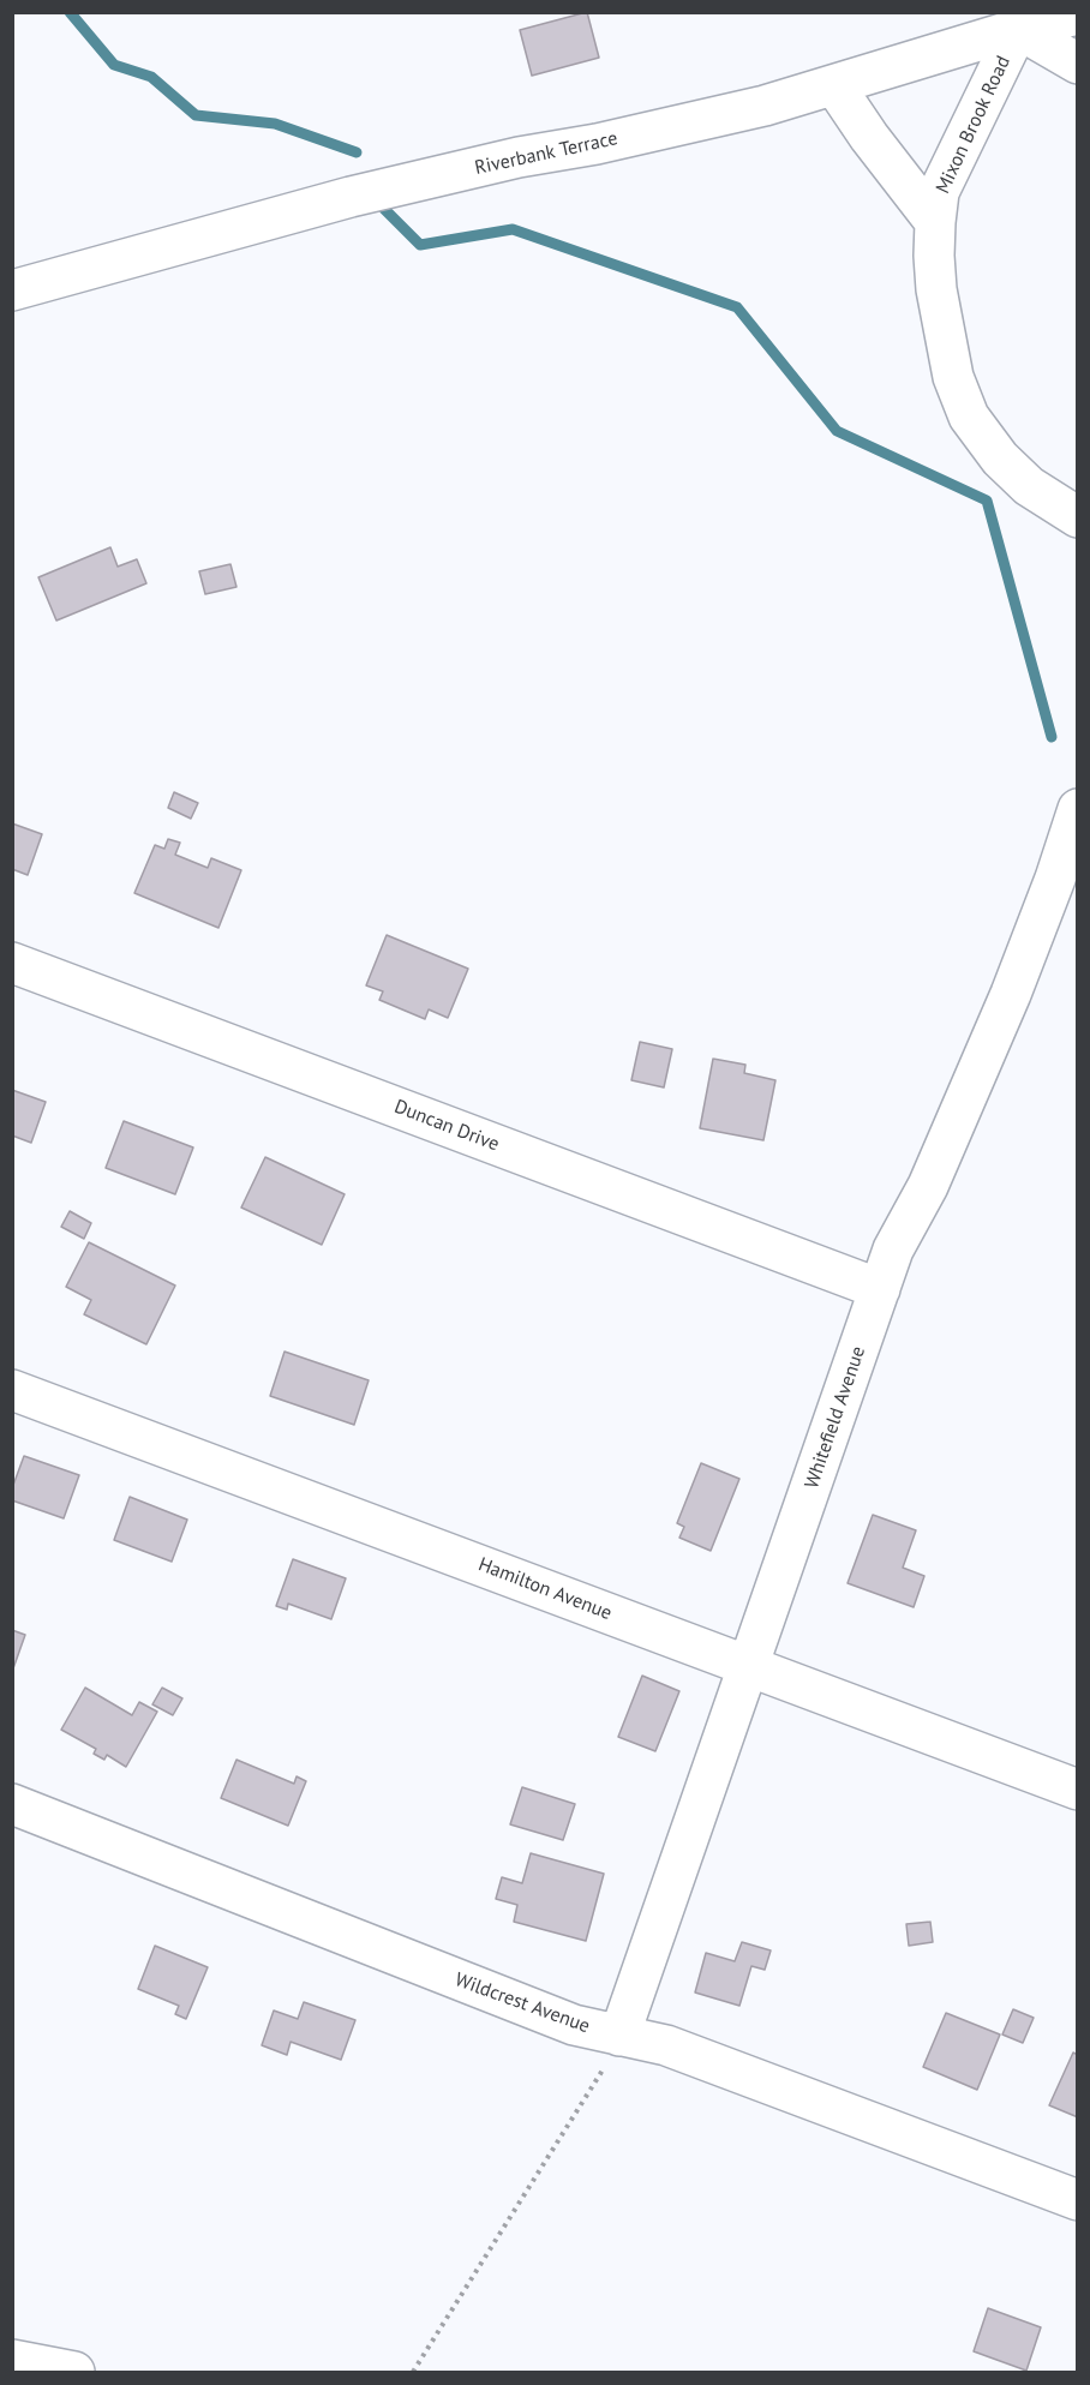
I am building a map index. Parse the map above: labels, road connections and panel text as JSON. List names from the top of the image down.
{
  "streets": {
    "street": [
      "Mixon Brook Road",
      "Riverbank Terrace",
      "Duncan Drive",
      "Whitefield Avenue",
      "Hamilton Avenue",
      "Wildcrest Avenue"
    ]
  },
  "crossings": [
    ["Mixon Brook Road", "Riverbank Terrace"],
    ["Duncan Drive", "Whitefield Avenue"],
    ["Whitefield Avenue", "Hamilton Avenue"],
    ["Whitefield Avenue", "Wildcrest Avenue"]
  ]
}
